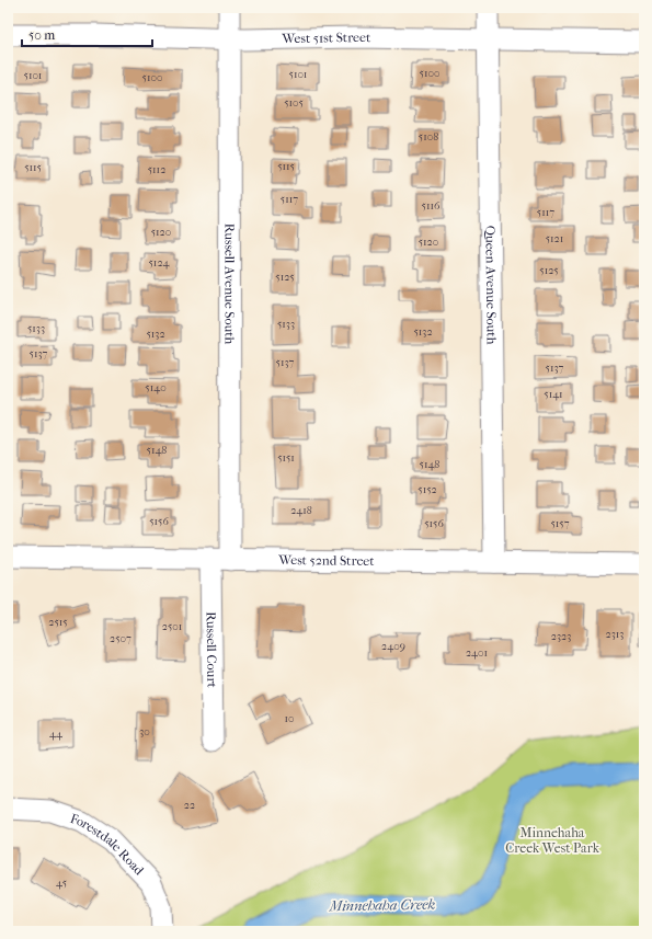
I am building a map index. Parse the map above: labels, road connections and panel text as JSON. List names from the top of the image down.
{
  "streets": {
    "street": [
      "West 51st Street",
      "Russell Avenue South",
      "Queen Avenue South",
      "West 52nd Street",
      "Russell Court",
      "Forestdale Road"
    ]
  },
  "crossings": [
    ["West 51st Street", "Russell Avenue South"],
    ["West 51st Street", "Queen Avenue South"],
    ["Russell Avenue South", "West 52nd Street"],
    ["Queen Avenue South", "West 52nd Street"],
    ["West 52nd Street", "Russell Court"]
  ],
  "water": ["Minnehaha Creek"],
  "parks": ["Minnehaha Creek West Park"],
  "house_numbers": [
    "5100",
    "5101",
    "5101",
    "5100",
    "5105",
    "5108",
    "5115",
    "5115",
    "5112",
    "5117",
    "5116",
    "5117",
    "5120",
    "5121",
    "5120",
    "5124",
    "5125",
    "5125",
    "5133",
    "5133",
    "5132",
    "5132",
    "5137",
    "5137",
    "5137",
    "5140",
    "5141",
    "5148",
    "5151",
    "5148",
    "5152",
    "2418",
    "5156",
    "5156",
    "5157",
    "2515",
    "2501",
    "2313",
    "2323",
    "2507",
    "2409",
    "2401",
    "10",
    "30",
    "44",
    "22",
    "45"
  ],
  "scale_bar": "50 m"
}
